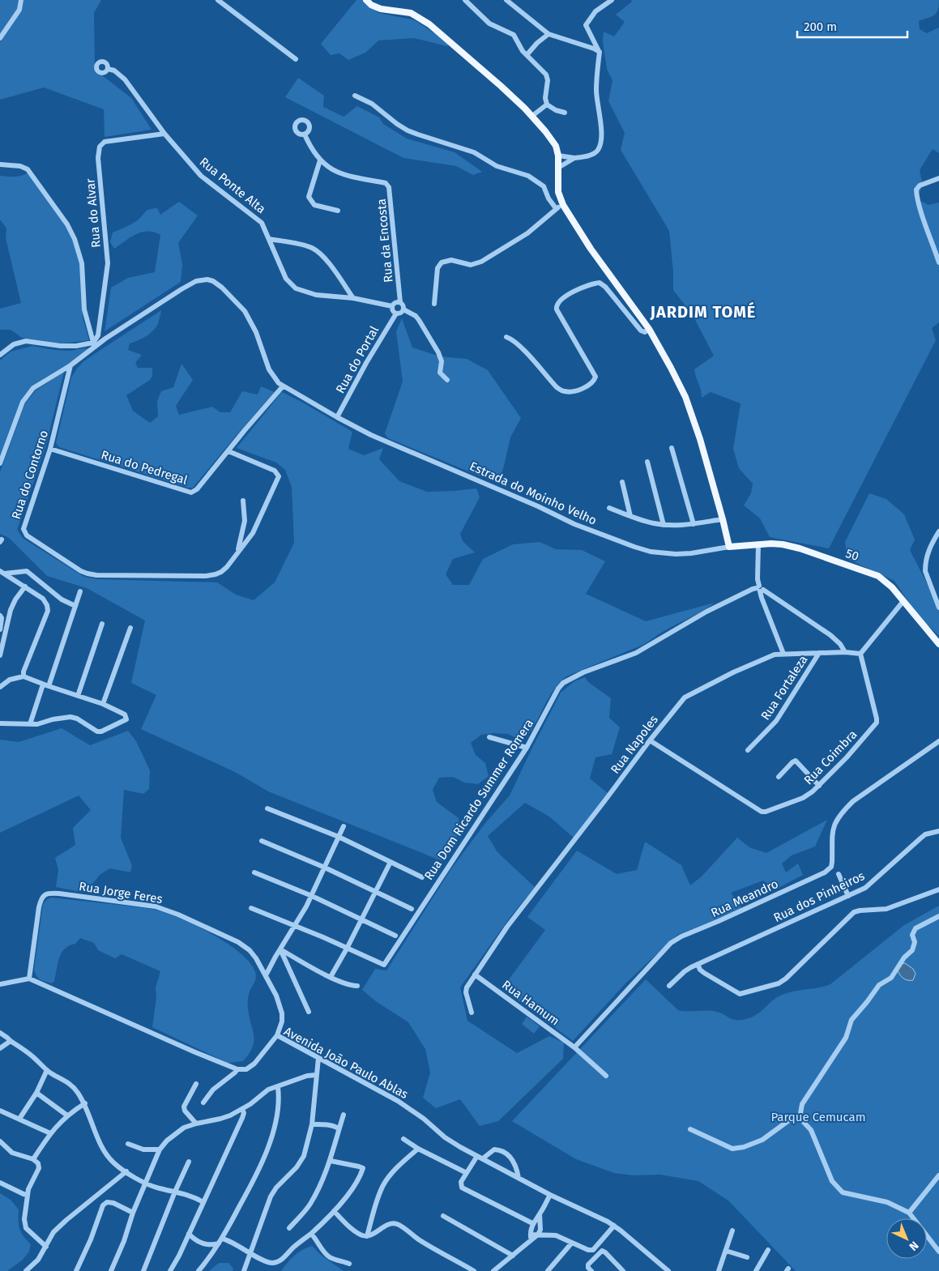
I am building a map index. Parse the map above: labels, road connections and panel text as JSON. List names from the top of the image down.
{
  "streets": {
    "main road": ["50"],
    "street": [
      "Rua Ponte Alta",
      "Rua do Alvar",
      "Rua da Encosta",
      "Rua do Portal",
      "Rua do Pedregal",
      "Rua do Contorno",
      "Estrada do Moinho Velho",
      "Rua Fortaleza",
      "Rua Napoles",
      "Rua Coimbra",
      "Rua Dom Ricardo Summer Romera",
      "Rua Jorge Feres",
      "Rua dos Pinheiros",
      "Rua Meandro",
      "Rua Hamum",
      "Avenida João Paulo Ablas"
    ]
  },
  "crossings": [
    ["Rua Ponte Alta", "Rua do Alvar"],
    ["Rua Ponte Alta", "Rua da Encosta"],
    ["Rua Ponte Alta", "Rua do Portal"],
    ["Rua da Encosta", "Rua do Portal"],
    ["Rua do Portal", "Estrada do Moinho Velho"],
    ["Rua do Pedregal", "Rua do Contorno"],
    ["Rua do Pedregal", "Estrada do Moinho Velho"],
    ["Estrada do Moinho Velho", "50"],
    ["Rua Fortaleza", "Rua Napoles"],
    ["Rua Napoles", "Rua Coimbra"],
    ["Rua Napoles", "Rua Hamum"],
    ["Rua Jorge Feres", "Avenida João Paulo Ablas"],
    ["Rua Meandro", "Rua Hamum"]
  ],
  "districts": ["JARDIM TOMÉ"],
  "parks": ["Parque Cemucam"],
  "scale_bar": "200 m",
  "north": "bottom right"
}
